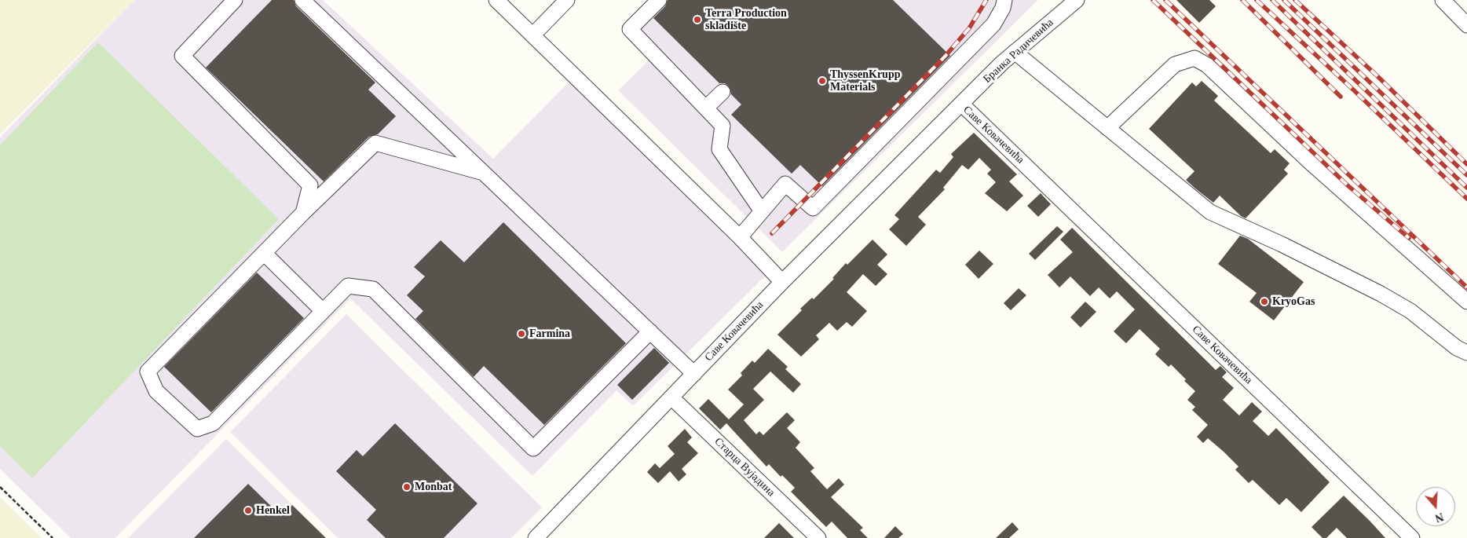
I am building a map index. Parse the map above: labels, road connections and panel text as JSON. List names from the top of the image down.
{
  "streets": {
    "street": ["Бранка Радичевића", "Саве Ковачевића", "Старца Вујадина"]
  },
  "crossings": [
    ["Бранка Радичевића", "Саве Ковачевића"],
    ["Саве Ковачевића", "Старца Вујадина"]
  ],
  "places": [
    "Terra Production skladište",
    "ThyssenKrupp Materials",
    "KryoGas",
    "Farmina",
    "Monbat",
    "Henkel"
  ],
  "north": "bottom"
}
